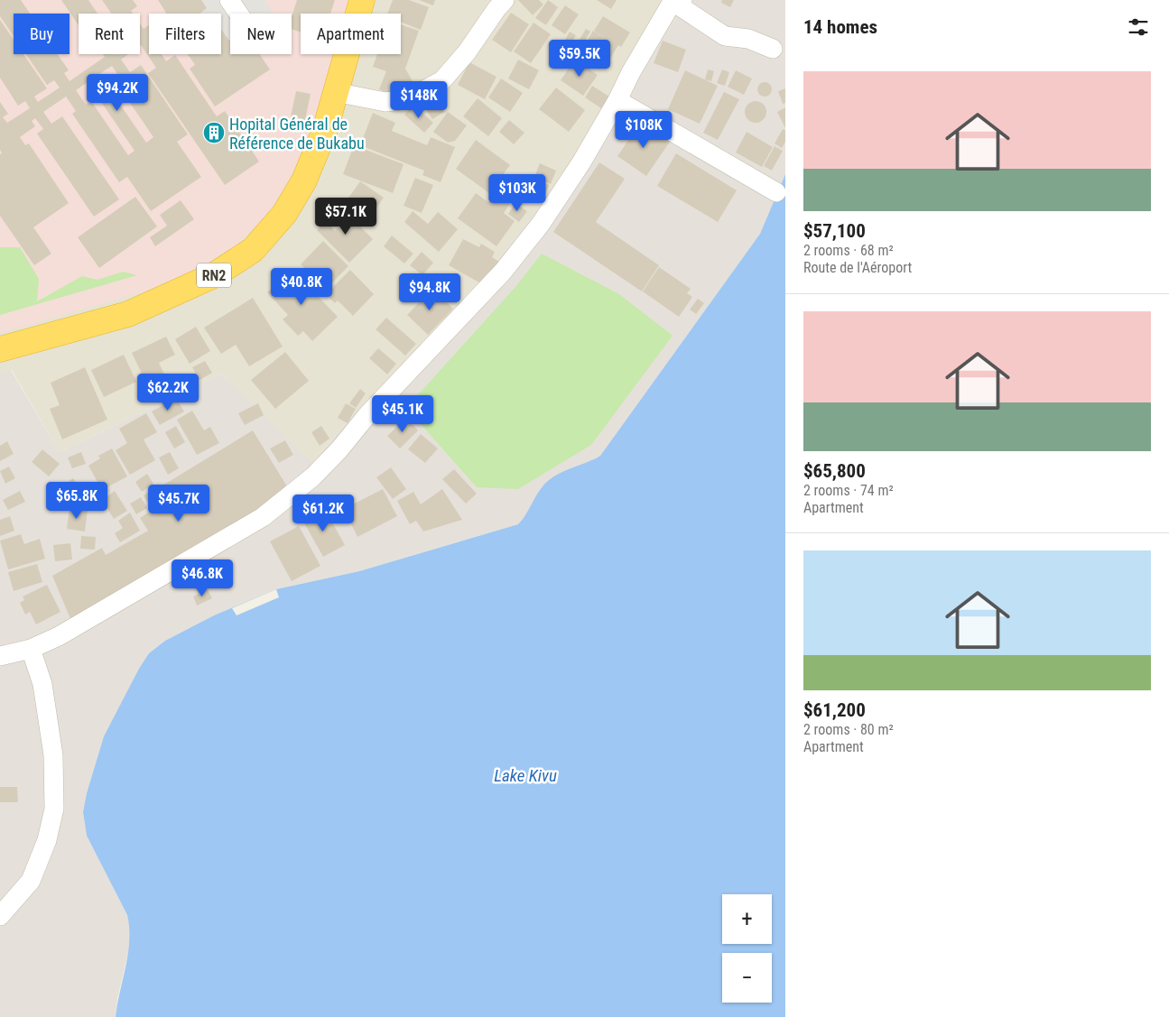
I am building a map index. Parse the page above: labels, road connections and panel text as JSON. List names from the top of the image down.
{
  "streets": {
    "highway": ["RN2"]
  },
  "water": ["Lake Kivu"],
  "places": {
    "building": ["Hopital Général de Référence de Bukabu"]
  },
  "page": {
    "heading": "14 homes",
    "chip": [
      "Buy",
      "Rent",
      "Filters",
      "New",
      "Apartment"
    ],
    "price": [
      "$59.5K",
      "$94.2K",
      "$148K",
      "$108K",
      "$103K",
      "$57.1K",
      "$40.8K",
      "$94.8K",
      "$62.2K",
      "$45.1K",
      "$65.8K",
      "$45.7K",
      "$61.2K",
      "$46.8K"
    ],
    "list": [
      {
        "name": "$57,100",
        "note": "2 rooms · 68 m² · Route de l'Aéroport"
      },
      {
        "name": "$65,800",
        "note": "2 rooms · 74 m² · Apartment"
      },
      {
        "name": "$61,200",
        "note": "2 rooms · 80 m² · Apartment"
      }
    ],
    "map_buttons": ["+", "−"]
  }
}
